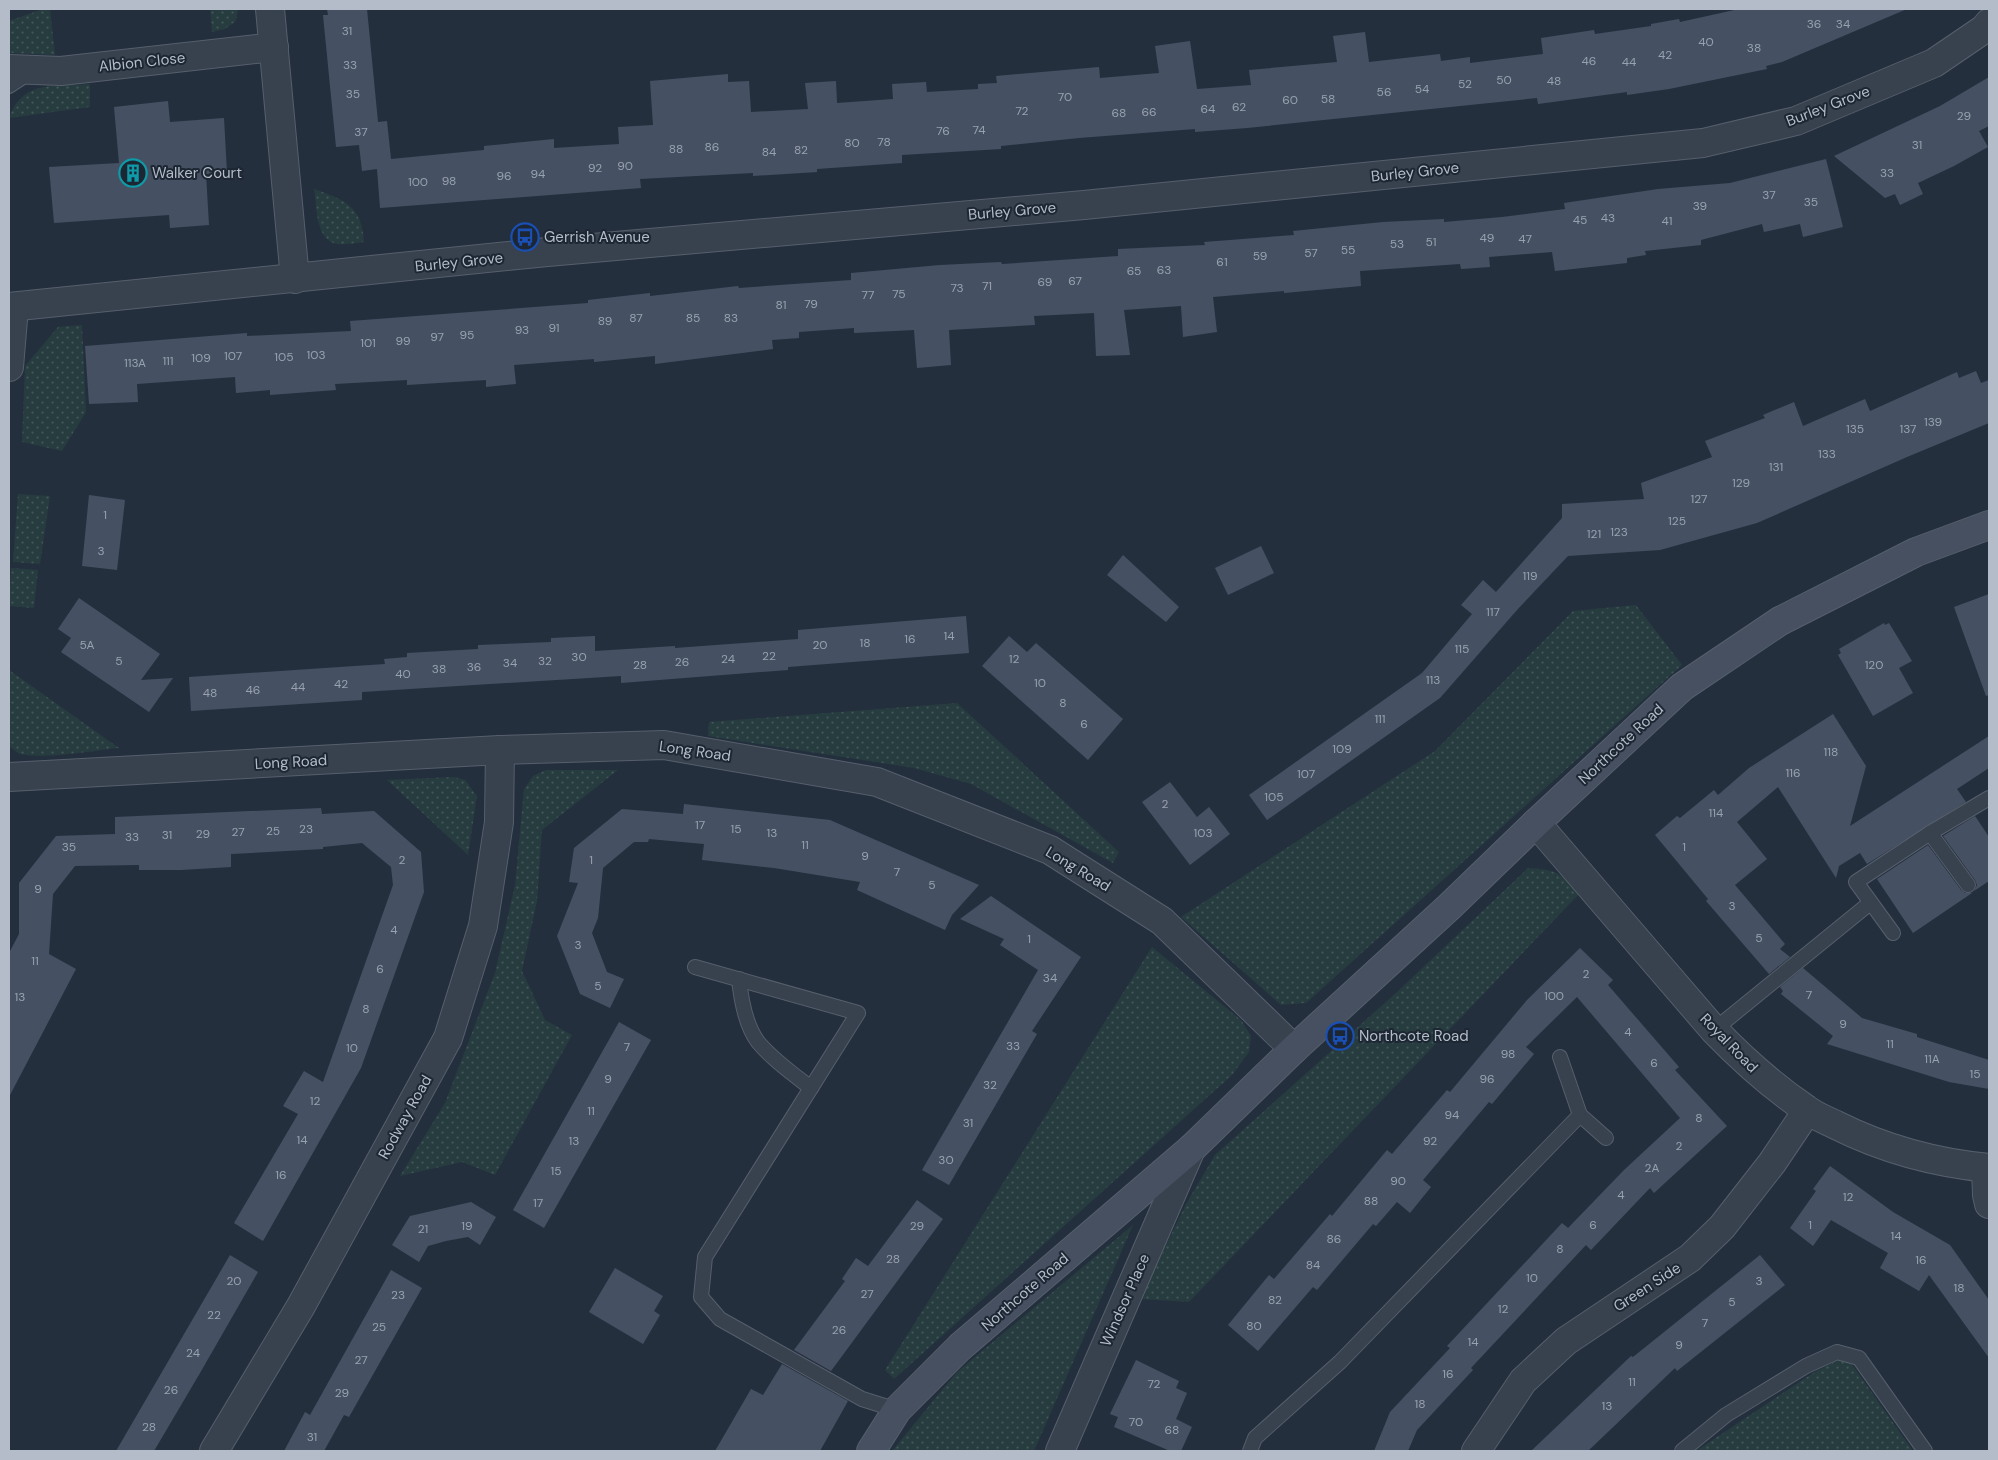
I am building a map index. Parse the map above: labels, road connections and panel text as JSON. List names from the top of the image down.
{
  "streets": {
    "street": [
      "Albion Close",
      "Burley Grove",
      "Northcote Road",
      "Long Road",
      "Royal Road",
      "Rodway Road",
      "Green Side",
      "Windsor Place"
    ]
  },
  "crossings": [
    ["Northcote Road", "Long Road"],
    ["Northcote Road", "Royal Road"],
    ["Northcote Road", "Windsor Place"],
    ["Long Road", "Rodway Road"],
    ["Royal Road", "Green Side"]
  ],
  "places": {
    "building": ["Walker Court"],
    "bus stop": ["Gerrish Avenue", "Northcote Road"]
  },
  "house_numbers": [
    "36",
    "34",
    "31",
    "40",
    "38",
    "42",
    "46",
    "44",
    "33",
    "50",
    "48",
    "52",
    "54",
    "56",
    "35",
    "70",
    "58",
    "60",
    "62",
    "64",
    "72",
    "66",
    "68",
    "29",
    "74",
    "76",
    "37",
    "78",
    "80",
    "31",
    "86",
    "88",
    "82",
    "84",
    "90",
    "92",
    "33",
    "94",
    "96",
    "98",
    "100",
    "37",
    "35",
    "39",
    "43",
    "45",
    "41",
    "49",
    "47",
    "51",
    "53",
    "55",
    "57",
    "59",
    "61",
    "63",
    "65",
    "67",
    "69",
    "71",
    "73",
    "75",
    "77",
    "79",
    "81",
    "87",
    "85",
    "83",
    "89",
    "91",
    "93",
    "95",
    "97",
    "99",
    "101",
    "103",
    "107",
    "105",
    "109",
    "111",
    "113A",
    "139",
    "135",
    "137",
    "133",
    "131",
    "129",
    "127",
    "1",
    "125",
    "123",
    "121",
    "3",
    "119",
    "117",
    "14",
    "16",
    "18",
    "5A",
    "20",
    "115",
    "22",
    "30",
    "24",
    "12",
    "5",
    "32",
    "26",
    "34",
    "28",
    "120",
    "36",
    "38",
    "40",
    "113",
    "10",
    "42",
    "44",
    "46",
    "48",
    "8",
    "111",
    "6",
    "109",
    "118",
    "116",
    "107",
    "105",
    "2",
    "114",
    "17",
    "23",
    "15",
    "25",
    "27",
    "13",
    "103",
    "29",
    "31",
    "33",
    "11",
    "35",
    "1",
    "9",
    "2",
    "1",
    "7",
    "5",
    "9",
    "3",
    "4",
    "5",
    "1",
    "3",
    "11",
    "6",
    "2",
    "34",
    "5",
    "7",
    "100",
    "13",
    "8",
    "9",
    "4",
    "11",
    "33",
    "7",
    "10",
    "98",
    "11A",
    "6",
    "15",
    "9",
    "96",
    "32",
    "12",
    "11",
    "94",
    "8",
    "31",
    "14",
    "13",
    "92",
    "2",
    "30",
    "2A",
    "15",
    "16",
    "90",
    "4",
    "12",
    "88",
    "17",
    "6",
    "1",
    "19",
    "29",
    "21",
    "14",
    "86",
    "8",
    "28",
    "16",
    "84",
    "10",
    "20",
    "3",
    "18",
    "27",
    "23",
    "82",
    "5",
    "12",
    "22",
    "7",
    "80",
    "25",
    "26",
    "14",
    "9",
    "24",
    "27",
    "16",
    "11",
    "72",
    "26",
    "29",
    "18",
    "13",
    "70",
    "28",
    "68",
    "31"
  ]
}
